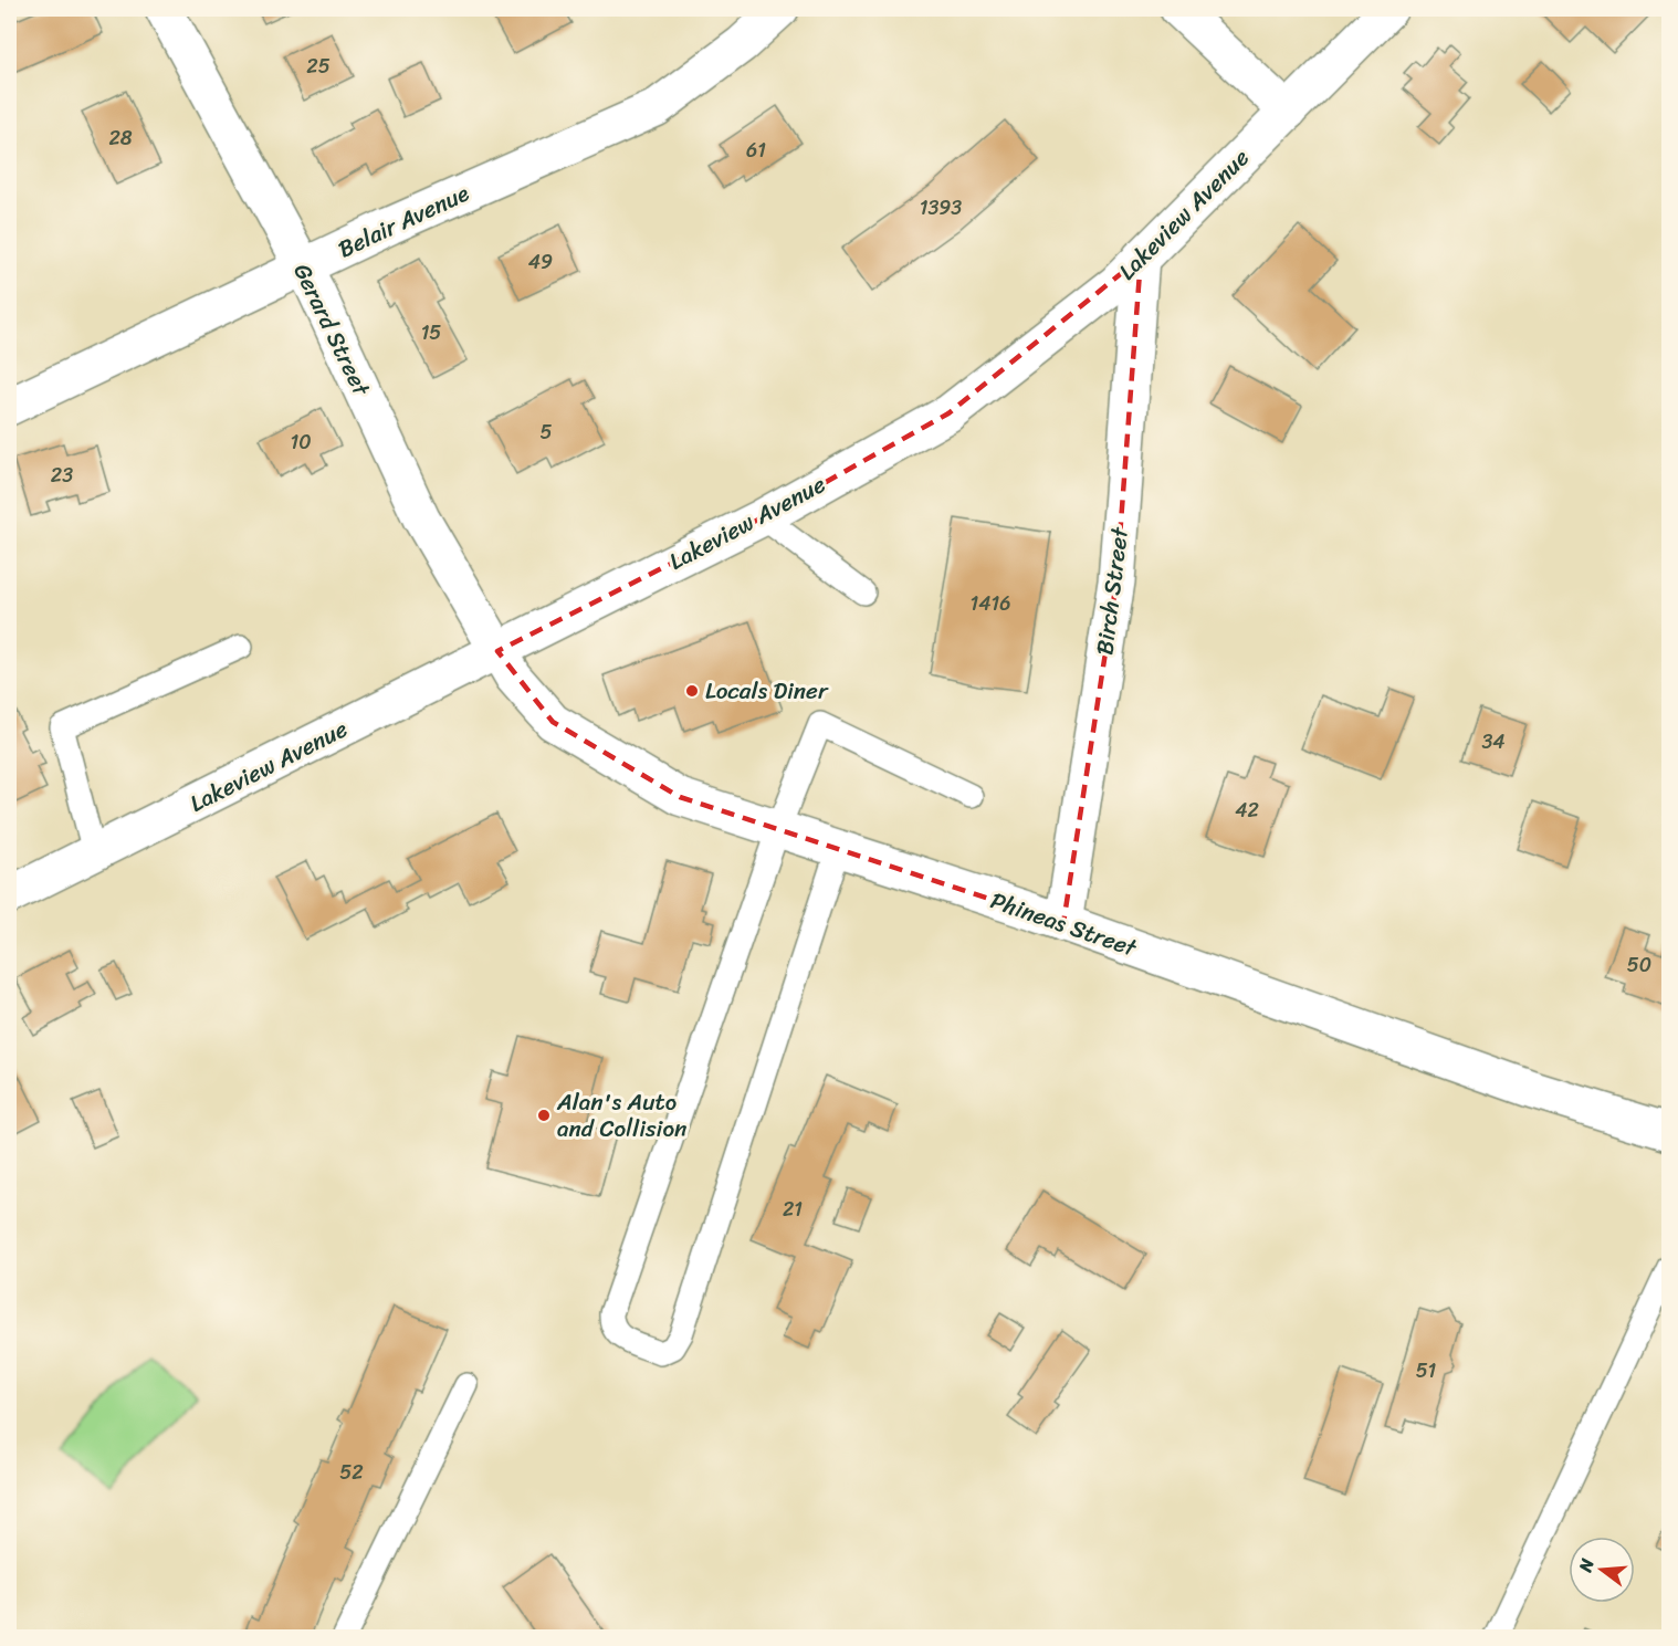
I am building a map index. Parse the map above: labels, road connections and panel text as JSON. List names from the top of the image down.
{
  "streets": {
    "street": [
      "Lakeview Avenue",
      "Belair Avenue",
      "Gerard Street",
      "Birch Street",
      "Phineas Street"
    ]
  },
  "crossings": [
    ["Lakeview Avenue", "Gerard Street"],
    ["Lakeview Avenue", "Birch Street"],
    ["Lakeview Avenue", "Phineas Street"],
    ["Belair Avenue", "Gerard Street"],
    ["Gerard Street", "Phineas Street"],
    ["Birch Street", "Phineas Street"]
  ],
  "places": ["Locals Diner", "Alan's Auto and Collision"],
  "house_numbers": [
    "25",
    "28",
    "61",
    "1393",
    "49",
    "15",
    "5",
    "10",
    "23",
    "1416",
    "34",
    "42",
    "50",
    "21",
    "51",
    "52"
  ],
  "north": "left"
}
